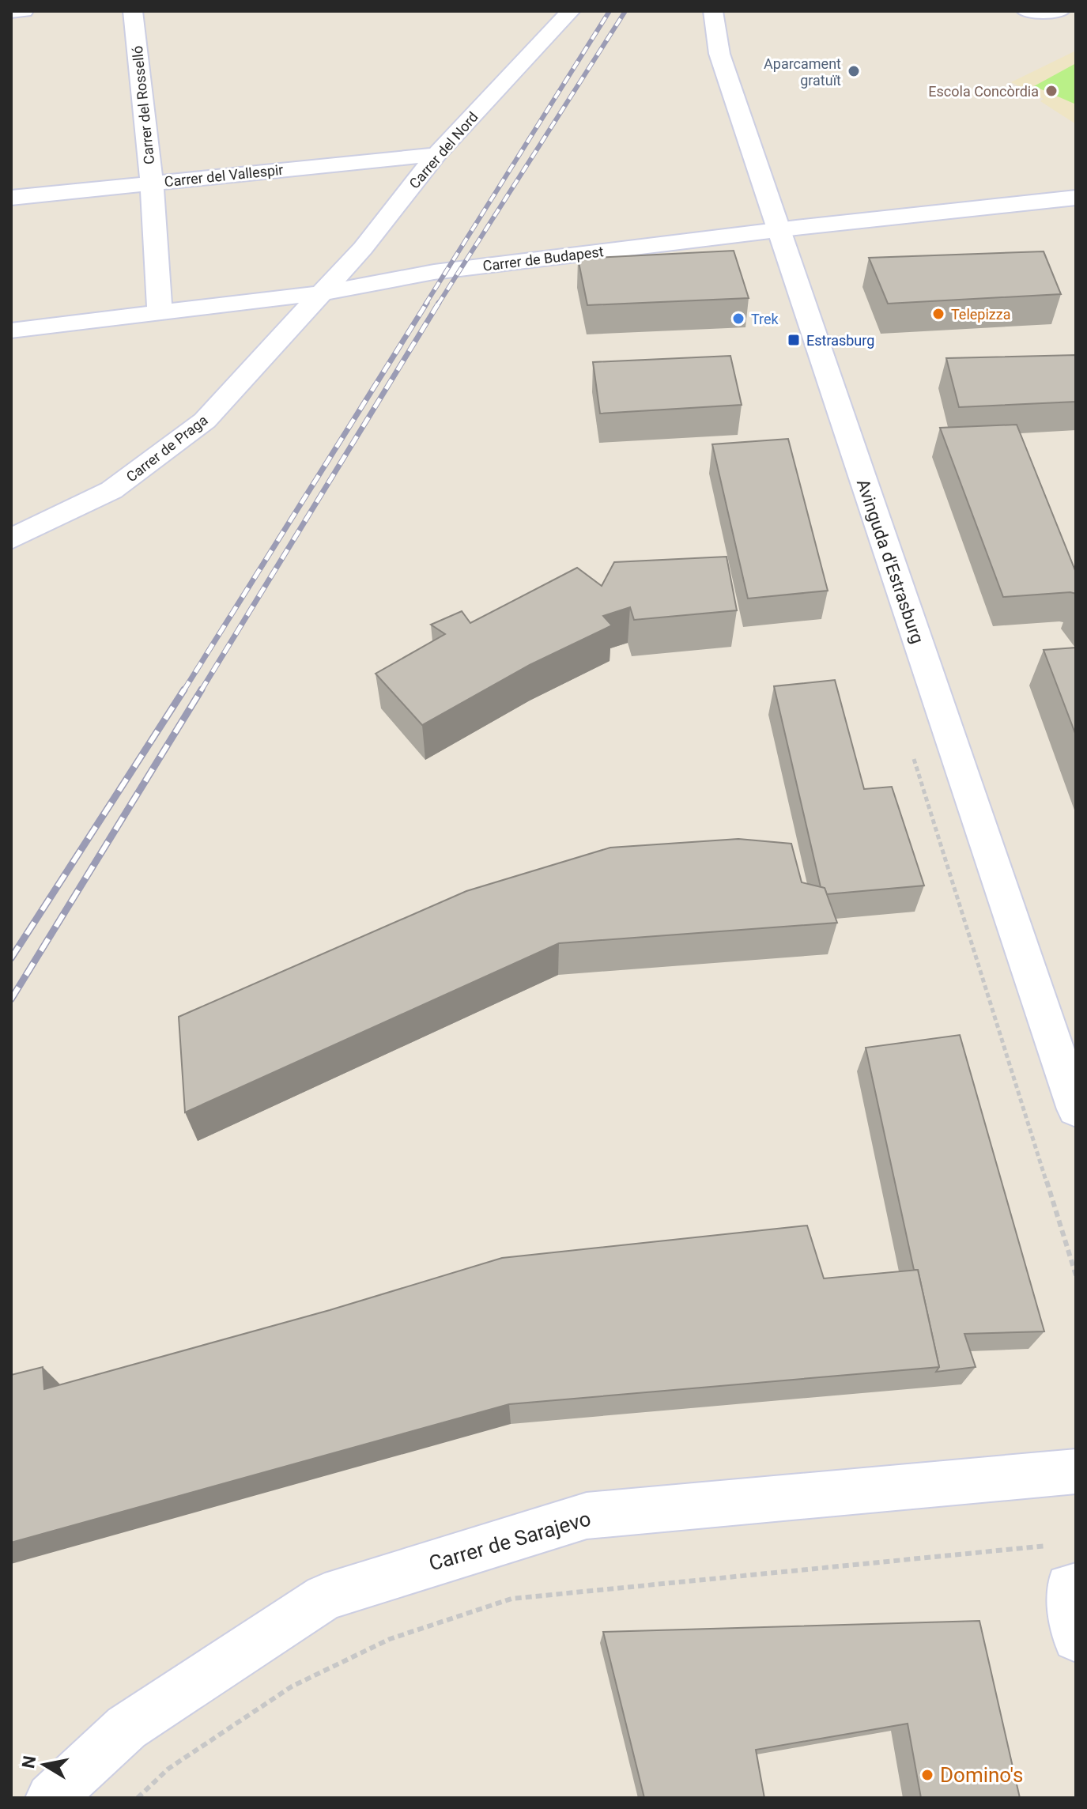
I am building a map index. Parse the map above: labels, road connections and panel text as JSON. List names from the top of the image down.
{
  "streets": {
    "street": [
      "Carrer del Rosselló",
      "Carrer del Nord",
      "Carrer del Vallespir",
      "Carrer de Budapest",
      "Carrer de Praga",
      "Avinguda d'Estrasburg",
      "Carrer de Sarajevo"
    ]
  },
  "crossings": [
    ["Carrer del Rosselló", "Carrer del Vallespir"],
    ["Carrer del Rosselló", "Carrer de Budapest"],
    ["Carrer del Nord", "Carrer del Vallespir"],
    ["Carrer del Nord", "Carrer de Budapest"],
    ["Carrer del Nord", "Carrer de Praga"],
    ["Carrer de Budapest", "Carrer de Praga"],
    ["Carrer de Budapest", "Avinguda d'Estrasburg"]
  ],
  "places": {
    "other": [
      "Aparcament gratuït",
      "Escola Concòrdia",
      "Telepizza",
      "Trek",
      "Domino's"
    ],
    "transit": ["Estrasburg"]
  },
  "north": "left"
}
